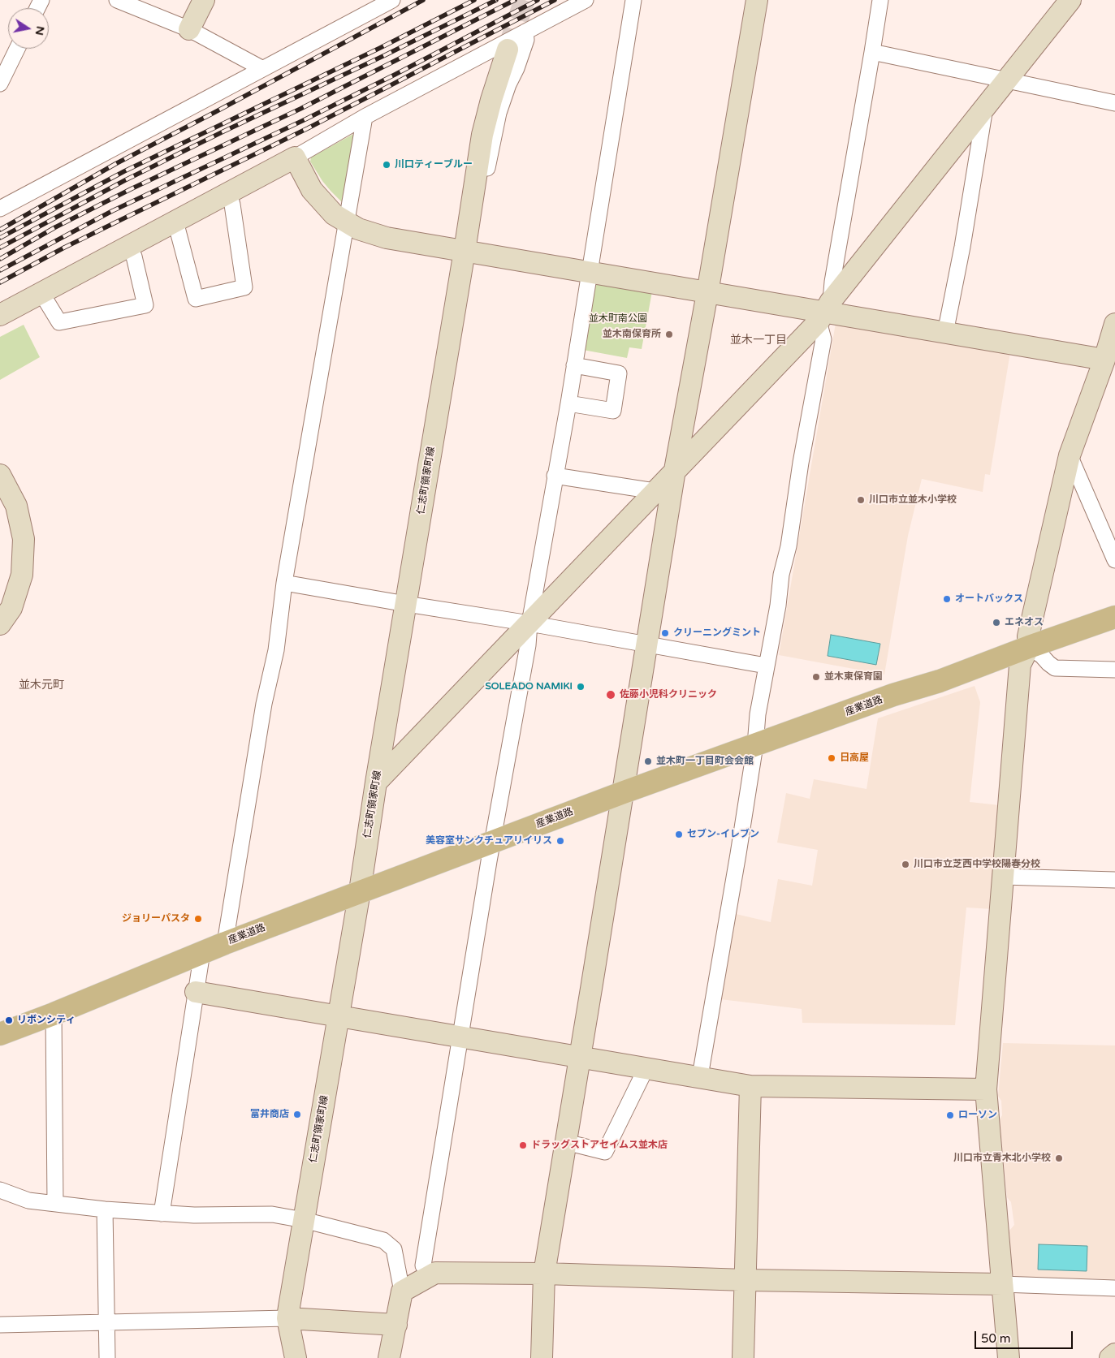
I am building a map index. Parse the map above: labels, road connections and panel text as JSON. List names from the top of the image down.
{
  "streets": {
    "main road": ["産業道路"],
    "street": ["仁志町領家町線"]
  },
  "crossings": [
    ["仁志町領家町線", "産業道路"]
  ],
  "districts": ["並木一丁目", "並木元町"],
  "parks": ["並木町南公園"],
  "places": [
    "川口ティーブルー",
    "並木南保育所",
    "川口市立並木小学校",
    "オートバックス",
    "エネオス",
    "クリーニングミント",
    "並木東保育園",
    "SOLEADO NAMIKI",
    "佐藤小児科クリニック",
    "日高屋",
    "並木町一丁目町会会館",
    "セブン-イレブン",
    "美容室サンクチュアリイリス",
    "川口市立芝西中学校陽春分校",
    "ジョリーパスタ",
    "リボンシティ",
    "富井商店",
    "ローソン",
    "ドラッグストアセイムス並木店",
    "川口市立青木北小学校"
  ],
  "scale_bar": "50 m",
  "north": "right"
}
